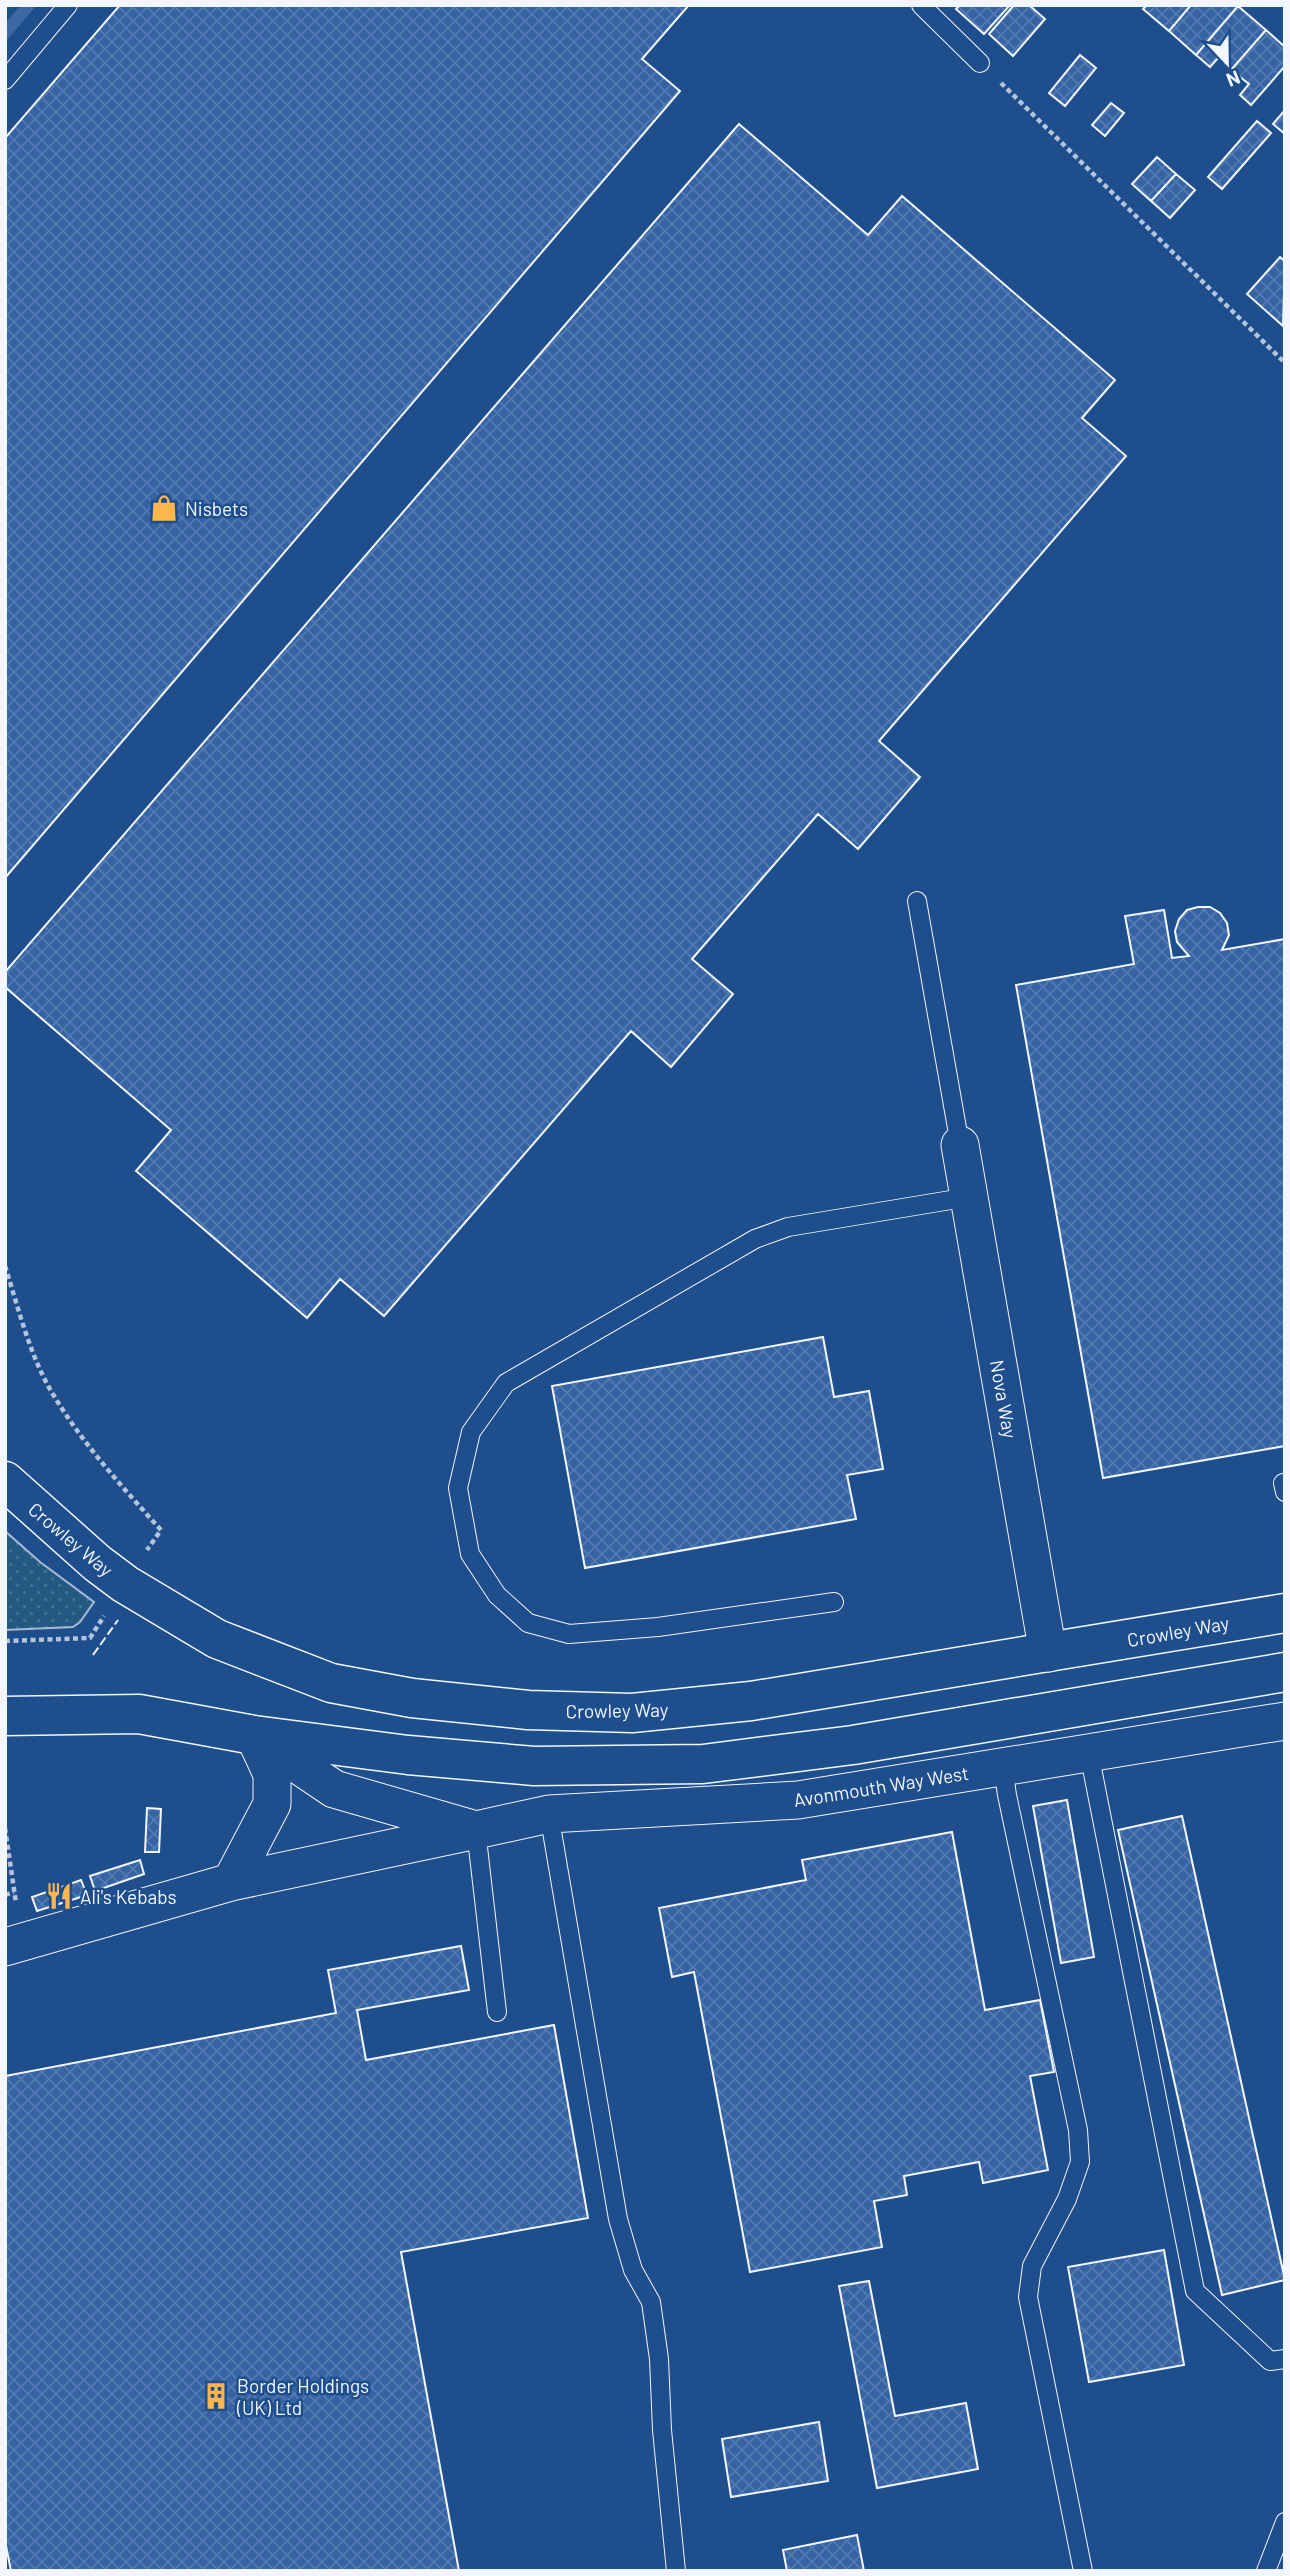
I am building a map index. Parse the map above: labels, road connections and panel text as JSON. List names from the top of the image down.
{
  "streets": {
    "highway": ["Crowley Way"],
    "street": ["Nova Way", "Avonmouth Way West"]
  },
  "crossings": [
    ["Nova Way", "Crowley Way"]
  ],
  "places": {
    "shop": ["Nisbets"],
    "restaurant": ["Ali's Kebabs"],
    "building": ["Border Holdings (UK) Ltd"]
  },
  "north": "bottom"
}
